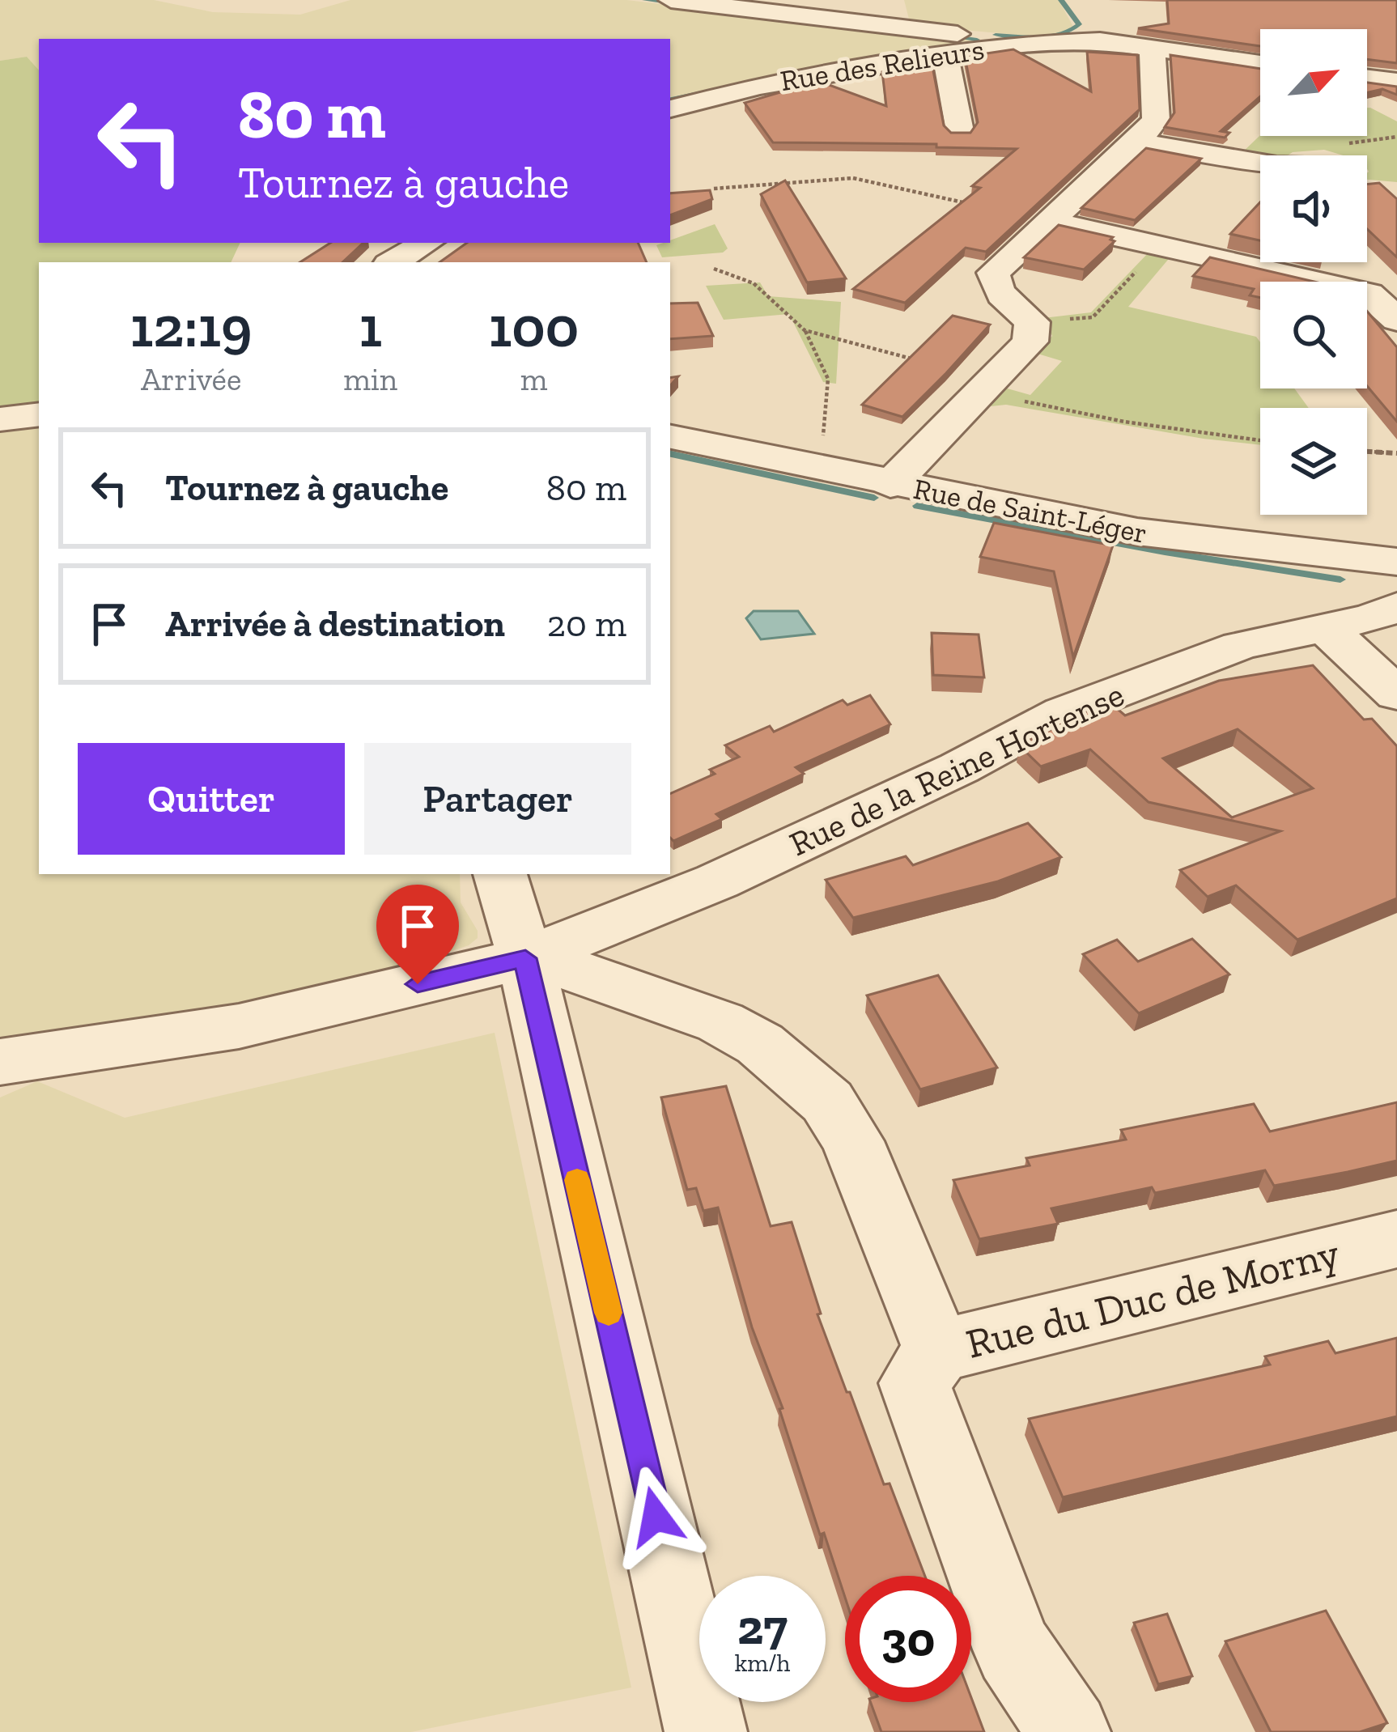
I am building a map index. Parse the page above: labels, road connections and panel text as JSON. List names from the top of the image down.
{
  "streets": {
    "street": [
      "Rue des Relieurs",
      "Rue de Saint-Léger",
      "Rue de la Reine Hortense",
      "Rue du Duc de Morny"
    ]
  },
  "crossings": [
    ["Rue de la Reine Hortense", "Rue du Duc de Morny"]
  ],
  "north": "top right",
  "page": {
    "turn": ["80 m", "Tournez à gauche"],
    "eta": [
      "12:19",
      "Arrivée",
      "1",
      "min",
      "100",
      "m"
    ],
    "list": [
      {
        "name": "Tournez à gauche",
        "value": "80 m"
      },
      {
        "name": "Arrivée à destination",
        "value": "20 m"
      }
    ],
    "buttons": ["Quitter", "Partager"],
    "speed": "27 km/h",
    "limit": "30"
  }
}
